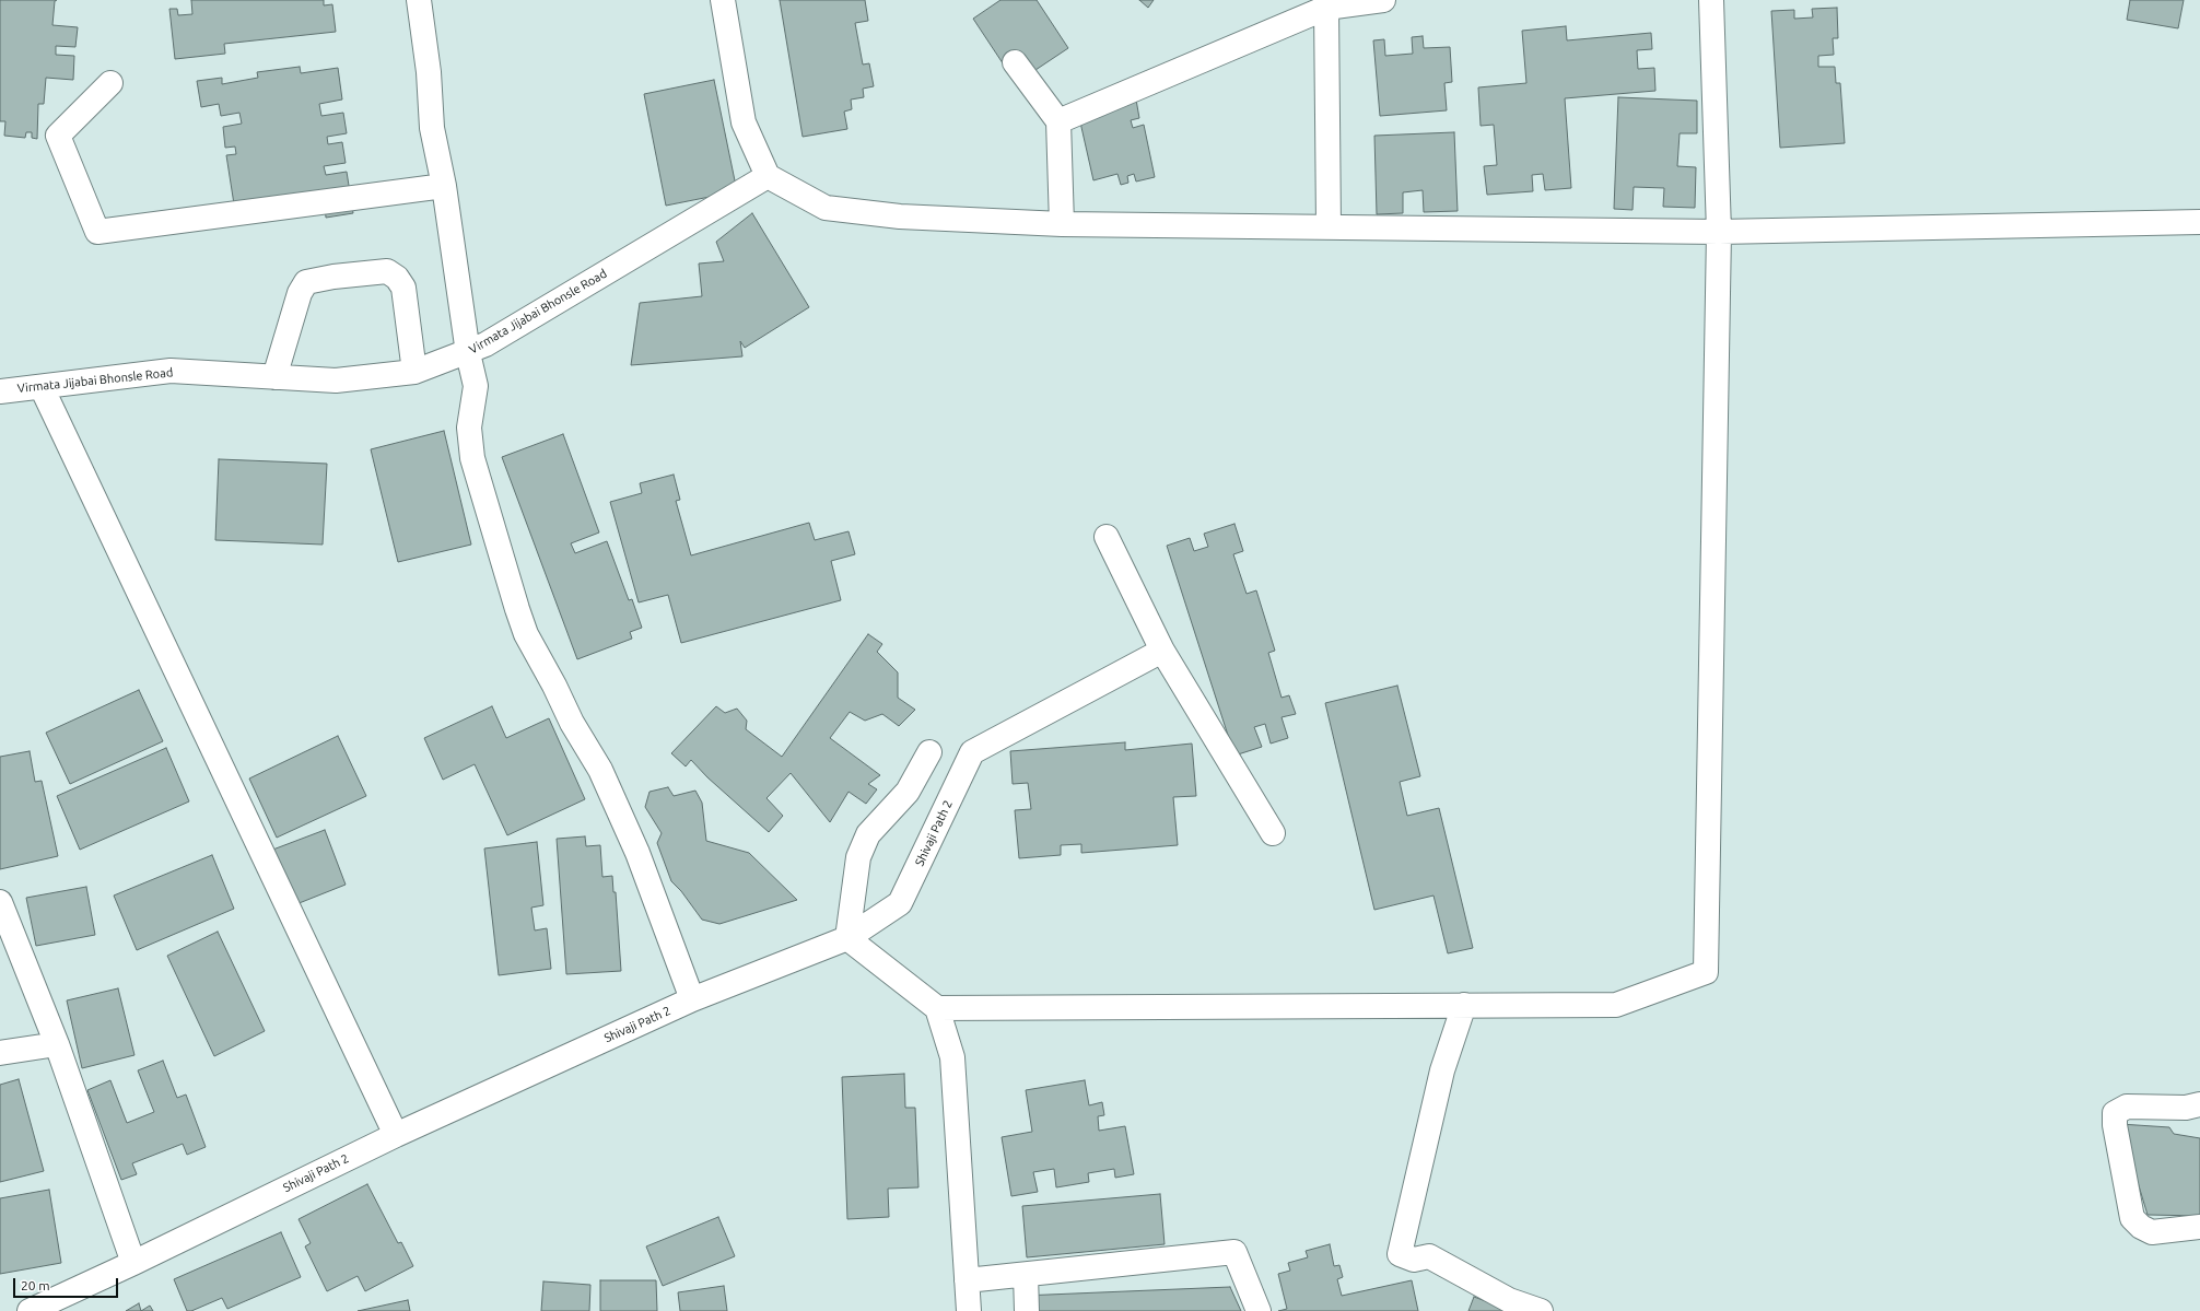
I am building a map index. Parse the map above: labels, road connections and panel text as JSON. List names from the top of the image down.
{
  "streets": {
    "street": ["Virmata Jijabai Bhonsle Road", "Shivaji Path 2"]
  },
  "scale_bar": "20 m"
}
